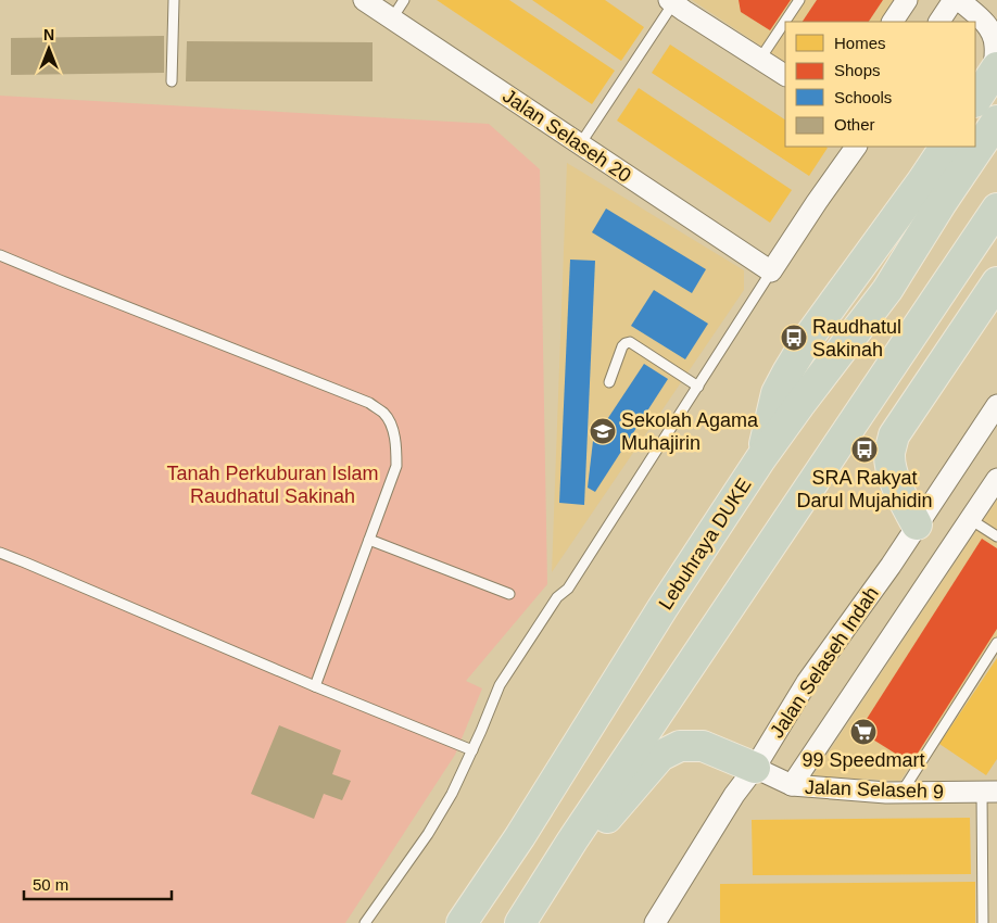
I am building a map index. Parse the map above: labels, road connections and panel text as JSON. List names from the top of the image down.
{
  "streets": {
    "highway": ["Lebuhraya DUKE"],
    "street": ["Jalan Selaseh 20", "Jalan Selaseh Indah", "Jalan Selaseh 9"]
  },
  "crossings": [
    ["Jalan Selaseh Indah", "Jalan Selaseh 9"]
  ],
  "parks": ["Tanah Perkuburan Islam Raudhatul Sakinah"],
  "places": {
    "bus stop": ["Raudhatul Sakinah", "SRA Rakyat Darul Mujahidin"],
    "school or university": ["Sekolah Agama Muhajirin"],
    "supermarket": ["99 Speedmart"]
  },
  "legend": [
    "Homes",
    "Shops",
    "Schools",
    "Other"
  ],
  "scale_bar": "50 m",
  "north": "top"
}
